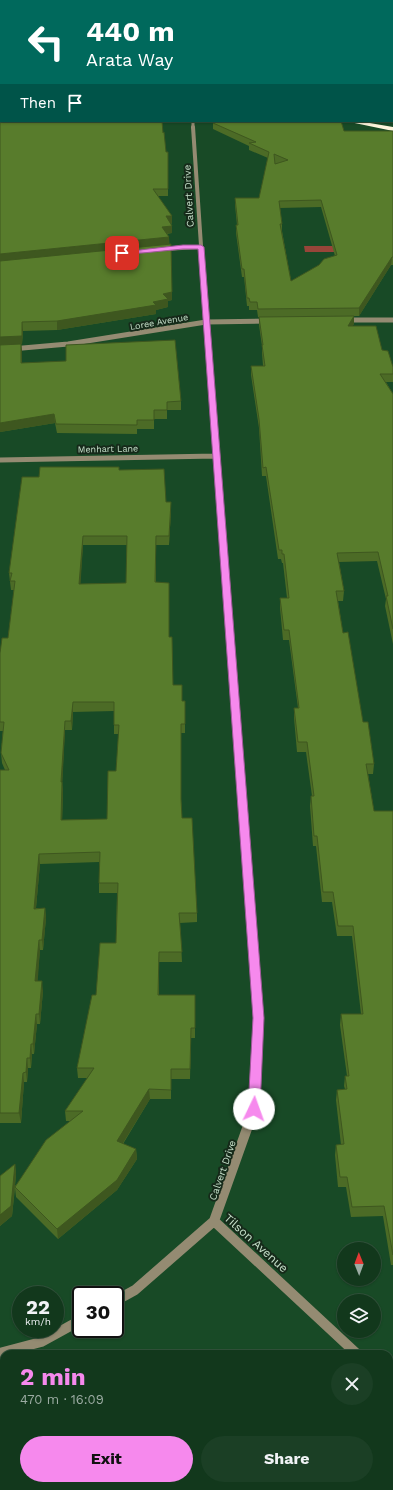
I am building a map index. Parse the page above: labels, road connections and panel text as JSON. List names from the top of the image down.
{
  "streets": {
    "street": [
      "Calvert Drive",
      "Loree Avenue",
      "Menhart Lane",
      "Tilson Avenue"
    ]
  },
  "crossings": [
    ["Calvert Drive", "Loree Avenue"],
    ["Calvert Drive", "Menhart Lane"],
    ["Calvert Drive", "Tilson Avenue"]
  ],
  "north": "top",
  "page": {
    "turn": ["440 m", "Arata Way"],
    "then": "Then",
    "speed": "22 km/h",
    "limit": "30",
    "heading": ["2 min", "470 m · 16:09"],
    "buttons": ["Exit", "Share"]
  }
}
